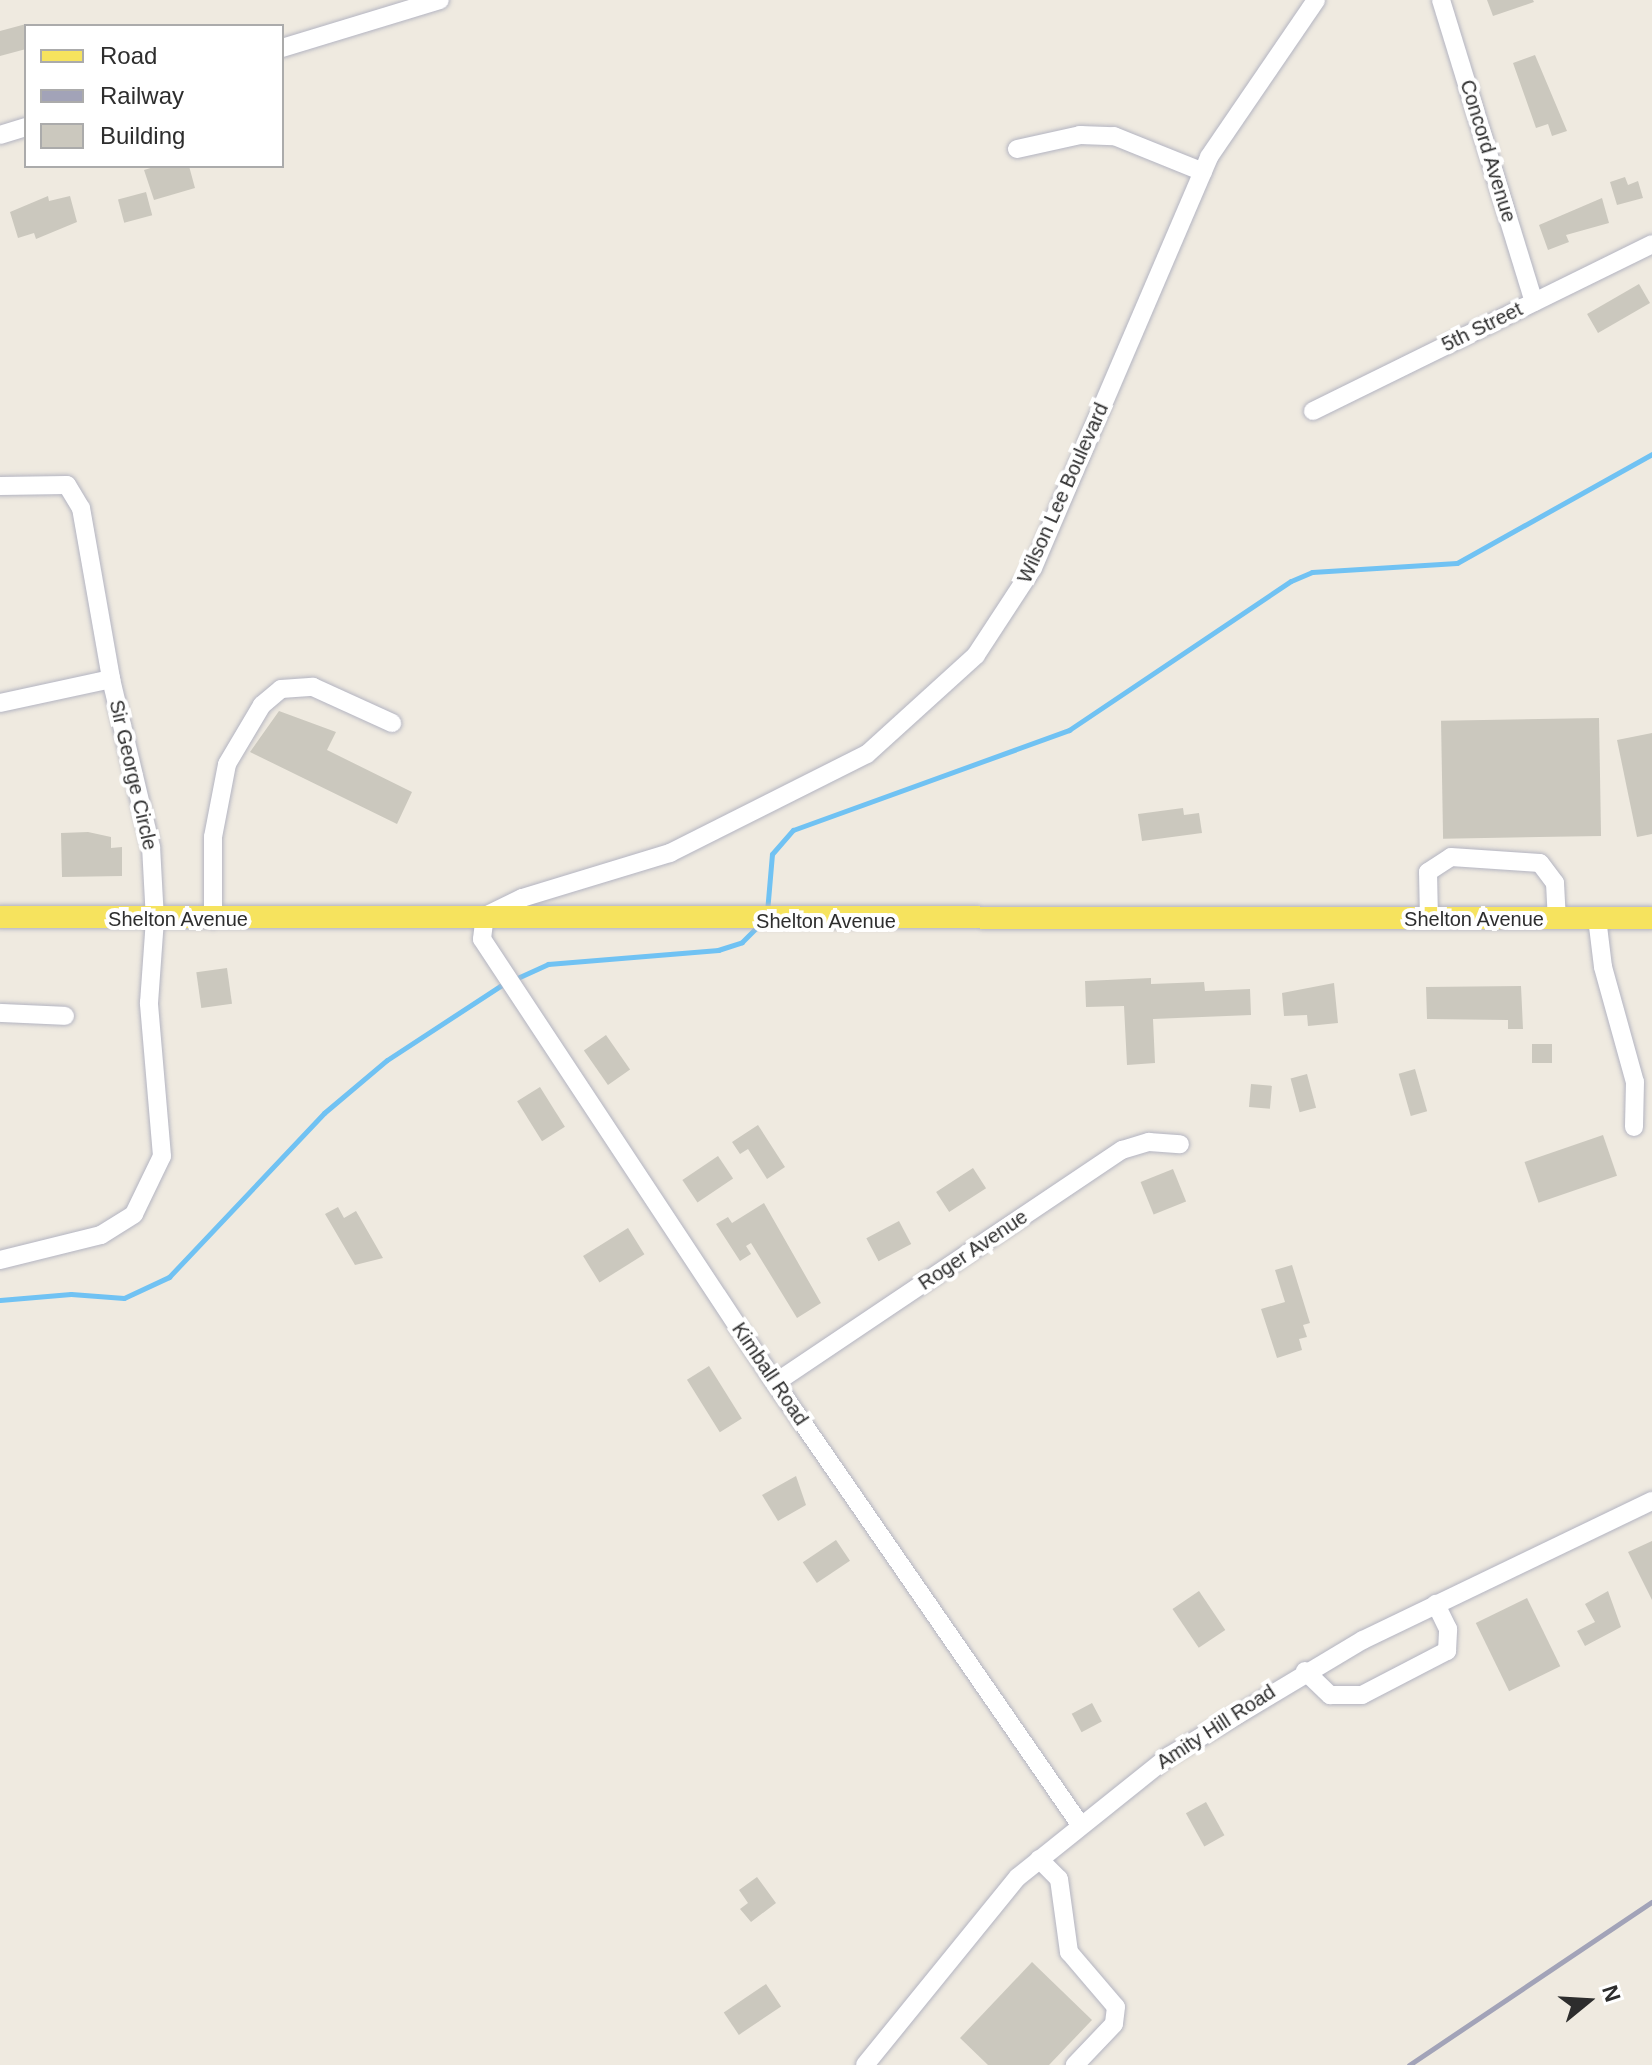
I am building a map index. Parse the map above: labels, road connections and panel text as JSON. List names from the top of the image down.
{
  "streets": {
    "main road": ["Shelton Avenue"],
    "street": [
      "Concord Avenue",
      "5th Street",
      "Wilson Lee Boulevard",
      "Sir George Circle",
      "Roger Avenue",
      "Kimball Road",
      "Amity Hill Road"
    ]
  },
  "crossings": [
    ["Concord Avenue", "5th Street"],
    ["Wilson Lee Boulevard", "Shelton Avenue"],
    ["Wilson Lee Boulevard", "Kimball Road"],
    ["Sir George Circle", "Shelton Avenue"],
    ["Shelton Avenue", "Kimball Road"],
    ["Roger Avenue", "Kimball Road"],
    ["Kimball Road", "Amity Hill Road"]
  ],
  "legend": ["Road", "Railway", "Building"],
  "north": "right"
}
